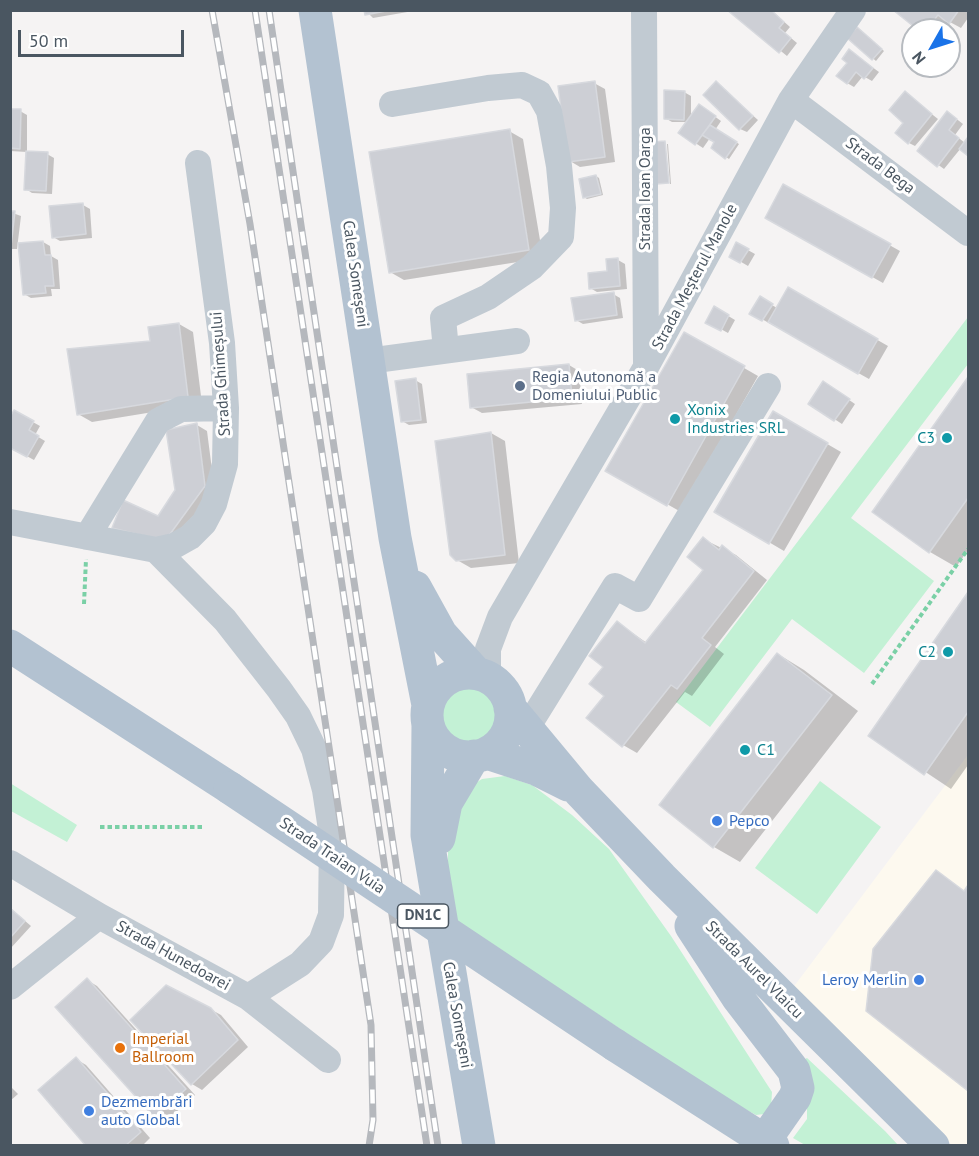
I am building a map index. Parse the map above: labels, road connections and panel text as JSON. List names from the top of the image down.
{
  "streets": {
    "main road": [
      "Calea Someșeni",
      "Strada Traian Vuia",
      "DN1C",
      "Strada Aurel Vlaicu"
    ],
    "street": [
      "Strada Bega",
      "Strada Ioan Oarga",
      "Strada Meșterul Manole",
      "Strada Ghimeșului",
      "Strada Hunedoarei"
    ]
  },
  "crossings": [
    ["Strada Bega", "Strada Meșterul Manole"],
    ["Strada Ioan Oarga", "Strada Meșterul Manole"],
    ["Calea Someșeni", "Strada Meșterul Manole"],
    ["Calea Someșeni", "Strada Aurel Vlaicu"],
    ["Strada Meșterul Manole", "Strada Aurel Vlaicu"]
  ],
  "places": [
    "Regia Autonomă a Domeniului Public",
    "Xonix Industries SRL",
    "C3",
    "C2",
    "C1",
    "Pepco",
    "Leroy Merlin",
    "Imperial Ballroom",
    "Dezmembrări auto Global"
  ],
  "scale_bar": "50 m",
  "north": "bottom left"
}
